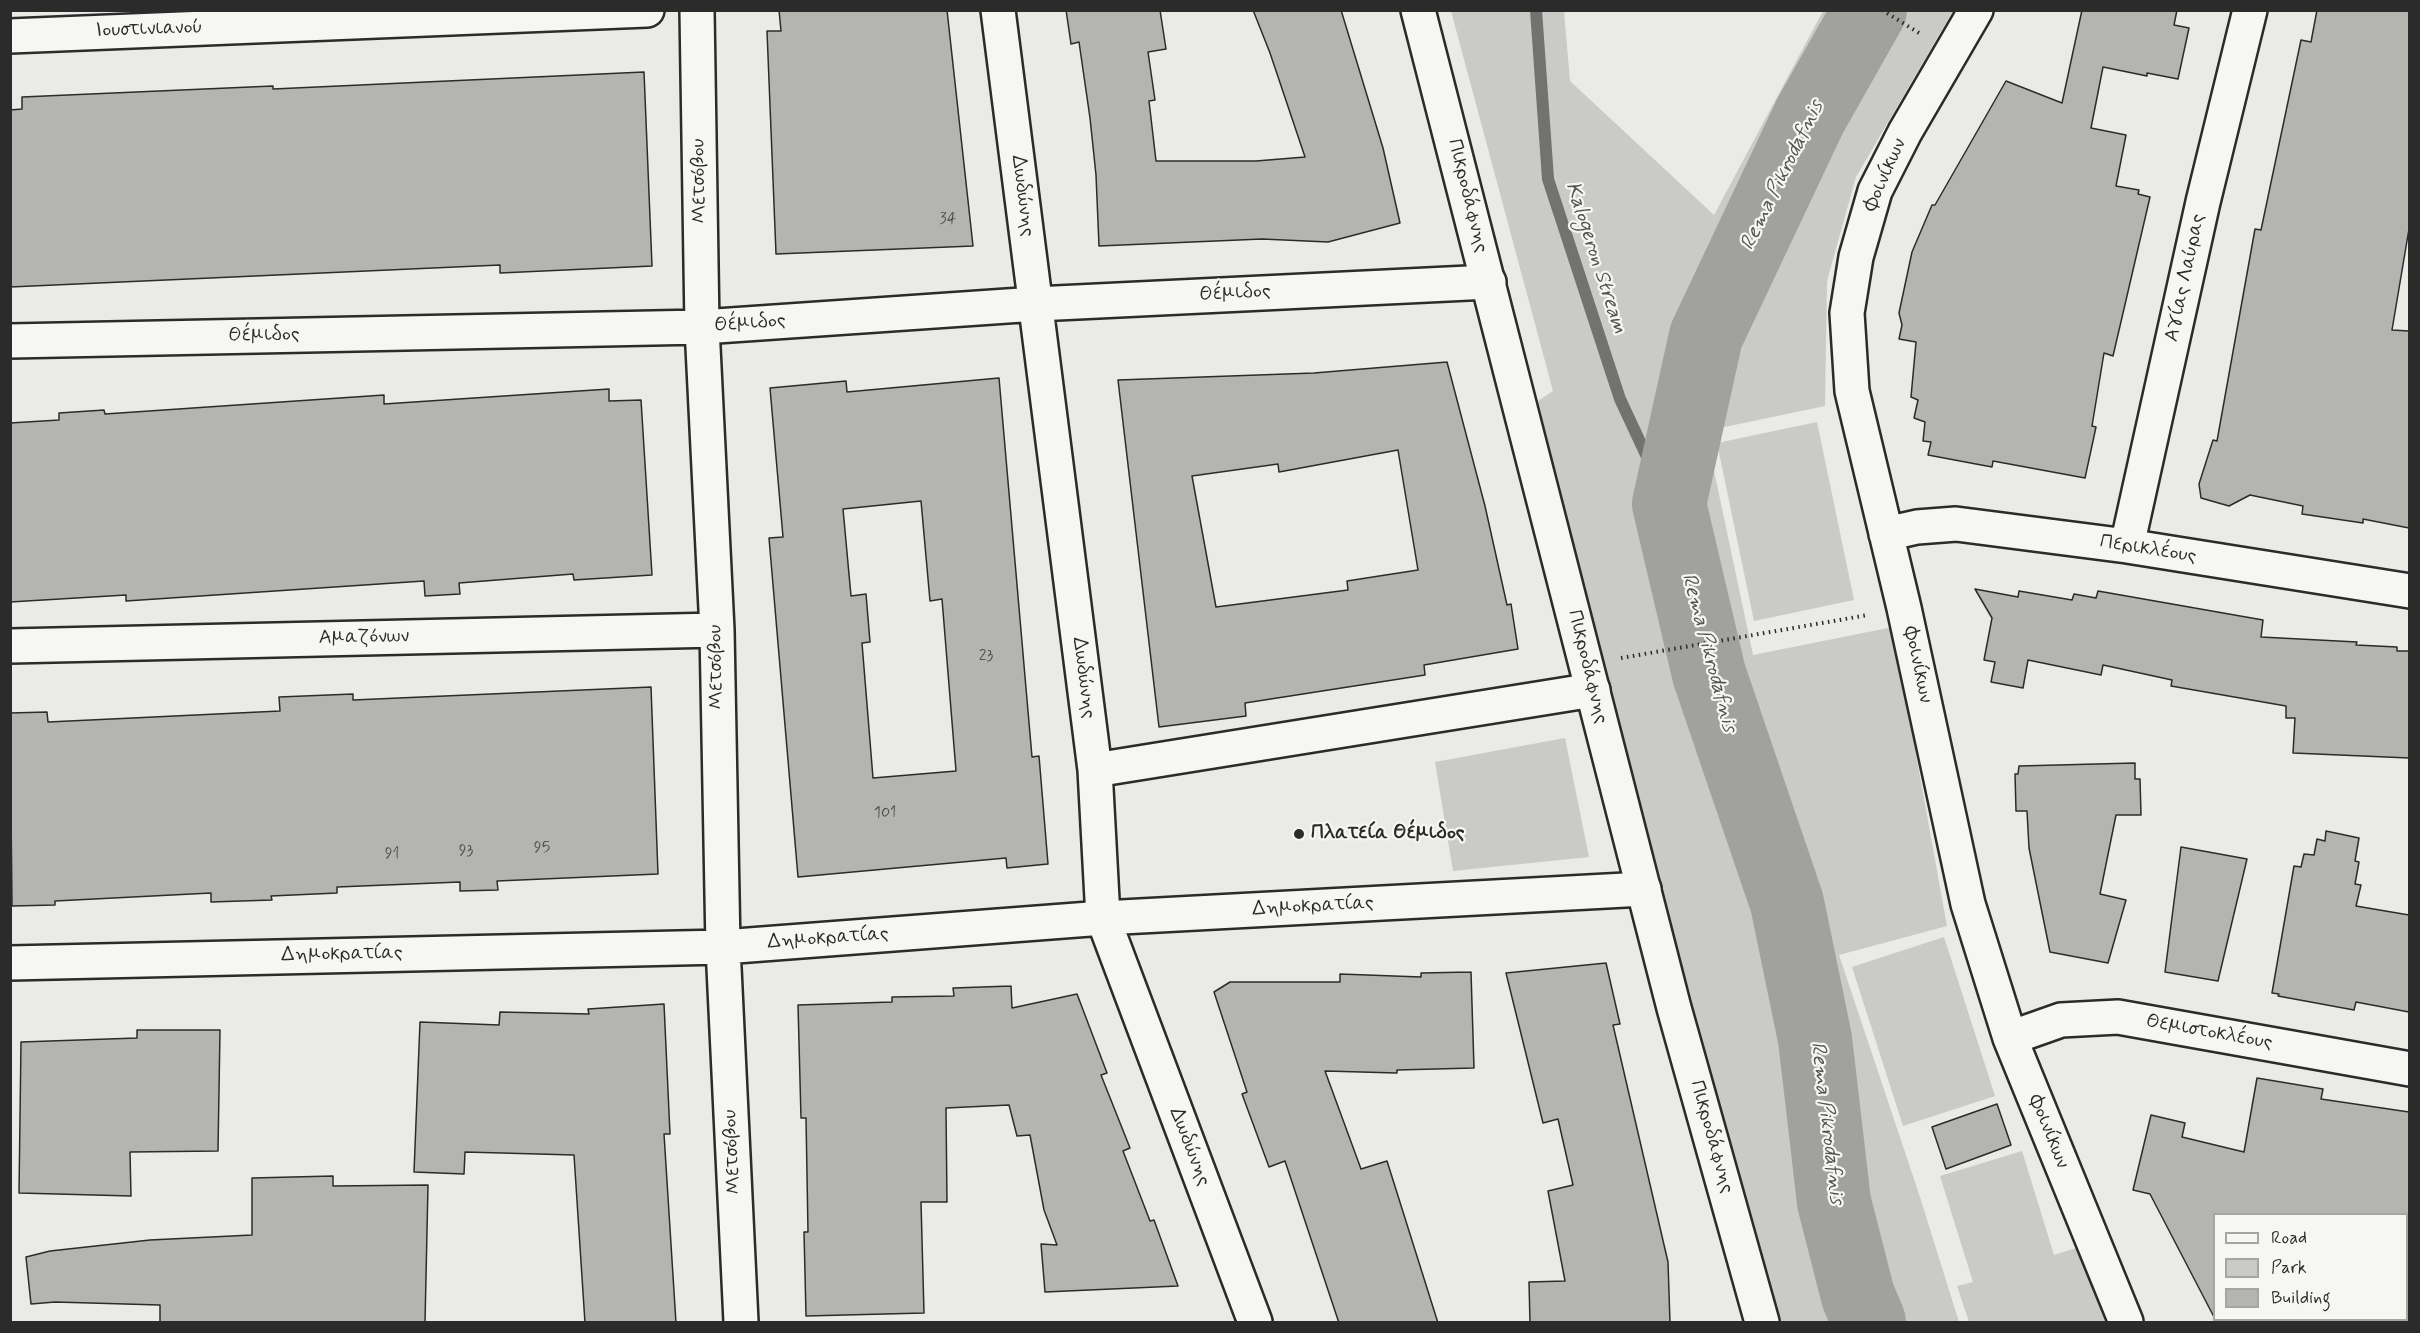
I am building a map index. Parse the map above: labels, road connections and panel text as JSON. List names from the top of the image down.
{
  "streets": {
    "street": [
      "Ιουστινιανού",
      "Φοινίκων",
      "Μετσόβου",
      "Δωδώνης",
      "Πικροδάφνης",
      "Αγίας Λαύρας",
      "Θέμιδος",
      "Περικλέους",
      "Αμαζόνων",
      "Δημοκρατίας",
      "Θεμιστοκλέους"
    ]
  },
  "crossings": [
    ["Φοινίκων", "Περικλέους"],
    ["Φοινίκων", "Θεμιστοκλέους"],
    ["Μετσόβου", "Θέμιδος"],
    ["Μετσόβου", "Αμαζόνων"],
    ["Μετσόβου", "Δημοκρατίας"],
    ["Δωδώνης", "Θέμιδος"],
    ["Δωδώνης", "Δημοκρατίας"],
    ["Πικροδάφνης", "Θέμιδος"],
    ["Πικροδάφνης", "Δημοκρατίας"],
    ["Αγίας Λαύρας", "Περικλέους"]
  ],
  "water": ["Rema Pikrodafnis", "Kalogeron Stream"],
  "places": ["Πλατεία Θέμιδος"],
  "house_numbers": [
    "34",
    "23",
    "101",
    "95",
    "93",
    "91"
  ],
  "legend": ["Road", "Park", "Building"]
}
